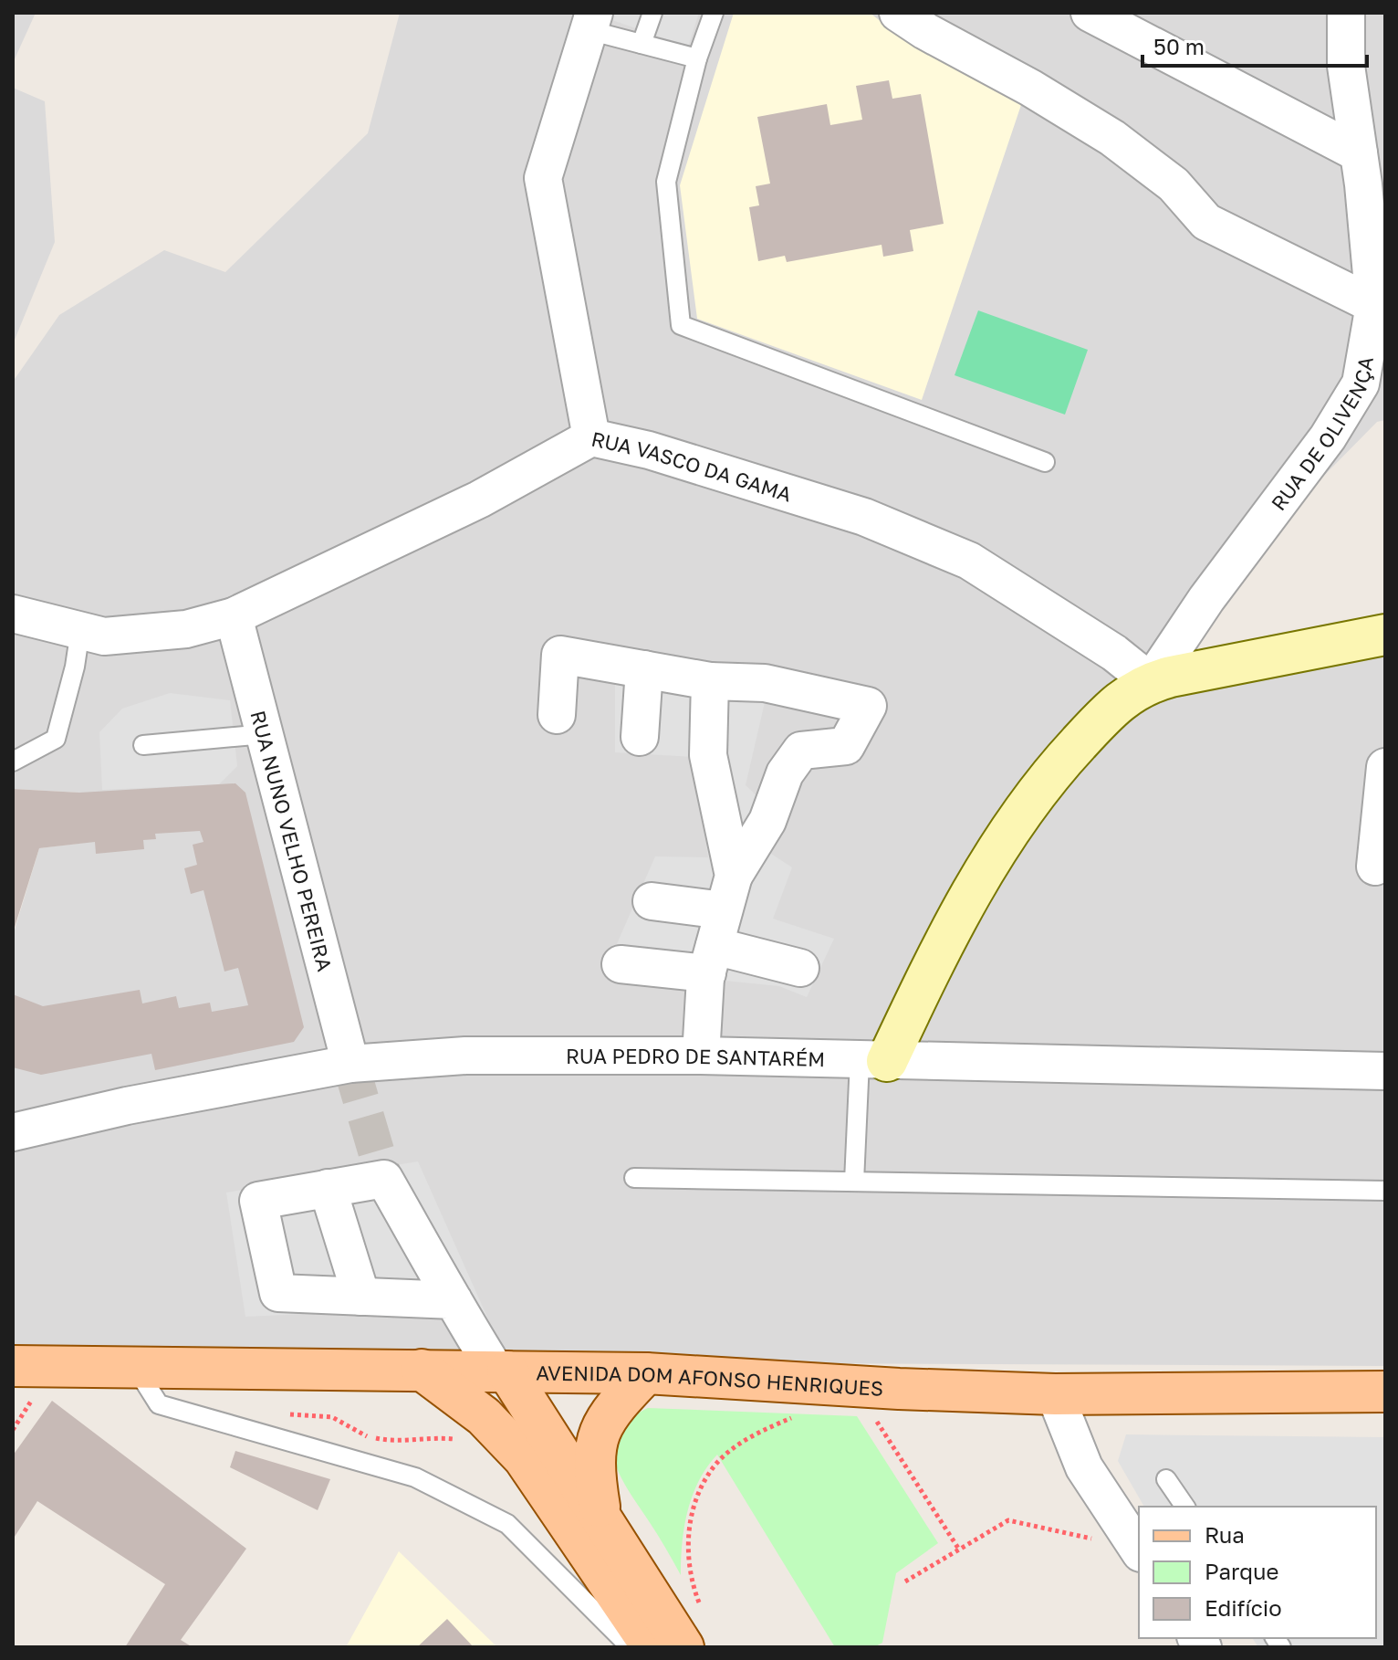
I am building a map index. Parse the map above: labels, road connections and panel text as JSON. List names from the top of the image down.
{
  "streets": {
    "main road": ["AVENIDA DOM AFONSO HENRIQUES"],
    "street": [
      "RUA DE OLIVENÇA",
      "RUA VASCO DA GAMA",
      "RUA NUNO VELHO PEREIRA",
      "RUA PEDRO DE SANTARÉM"
    ]
  },
  "crossings": [
    ["RUA DE OLIVENÇA", "RUA VASCO DA GAMA"],
    ["RUA VASCO DA GAMA", "RUA NUNO VELHO PEREIRA"],
    ["RUA NUNO VELHO PEREIRA", "RUA PEDRO DE SANTARÉM"]
  ],
  "legend": ["Rua", "Parque", "Edifício"],
  "scale_bar": "50 m"
}
